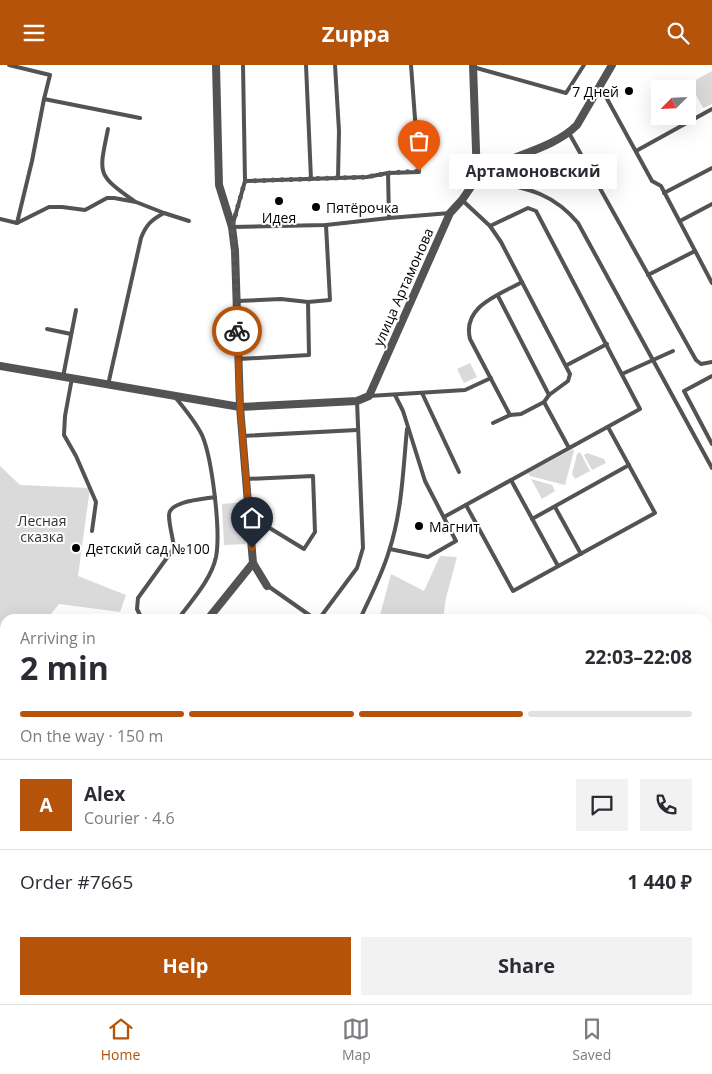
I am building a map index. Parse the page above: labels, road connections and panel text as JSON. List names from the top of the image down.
{
  "streets": {
    "street": ["улица Артамонова"]
  },
  "parks": ["Лесная сказка"],
  "places": [
    "7 Дней",
    "Артамоновский",
    "Идея",
    "Пятёрочка",
    "Магнит",
    "Детский сад №100"
  ],
  "north": "bottom left",
  "page": {
    "header": "Zuppa",
    "bubble": "Артамоновский",
    "heading": ["2 min", "Arriving in", "22:03–22:08"],
    "panel": [
      "Alex",
      "Courier · 4.6",
      "Order #7665",
      "1 440 ₽"
    ],
    "bar": "On the way · 150 m",
    "round": "A",
    "buttons": ["Help", "Share"],
    "tabs": ["Home", "Map", "Saved"]
  }
}
